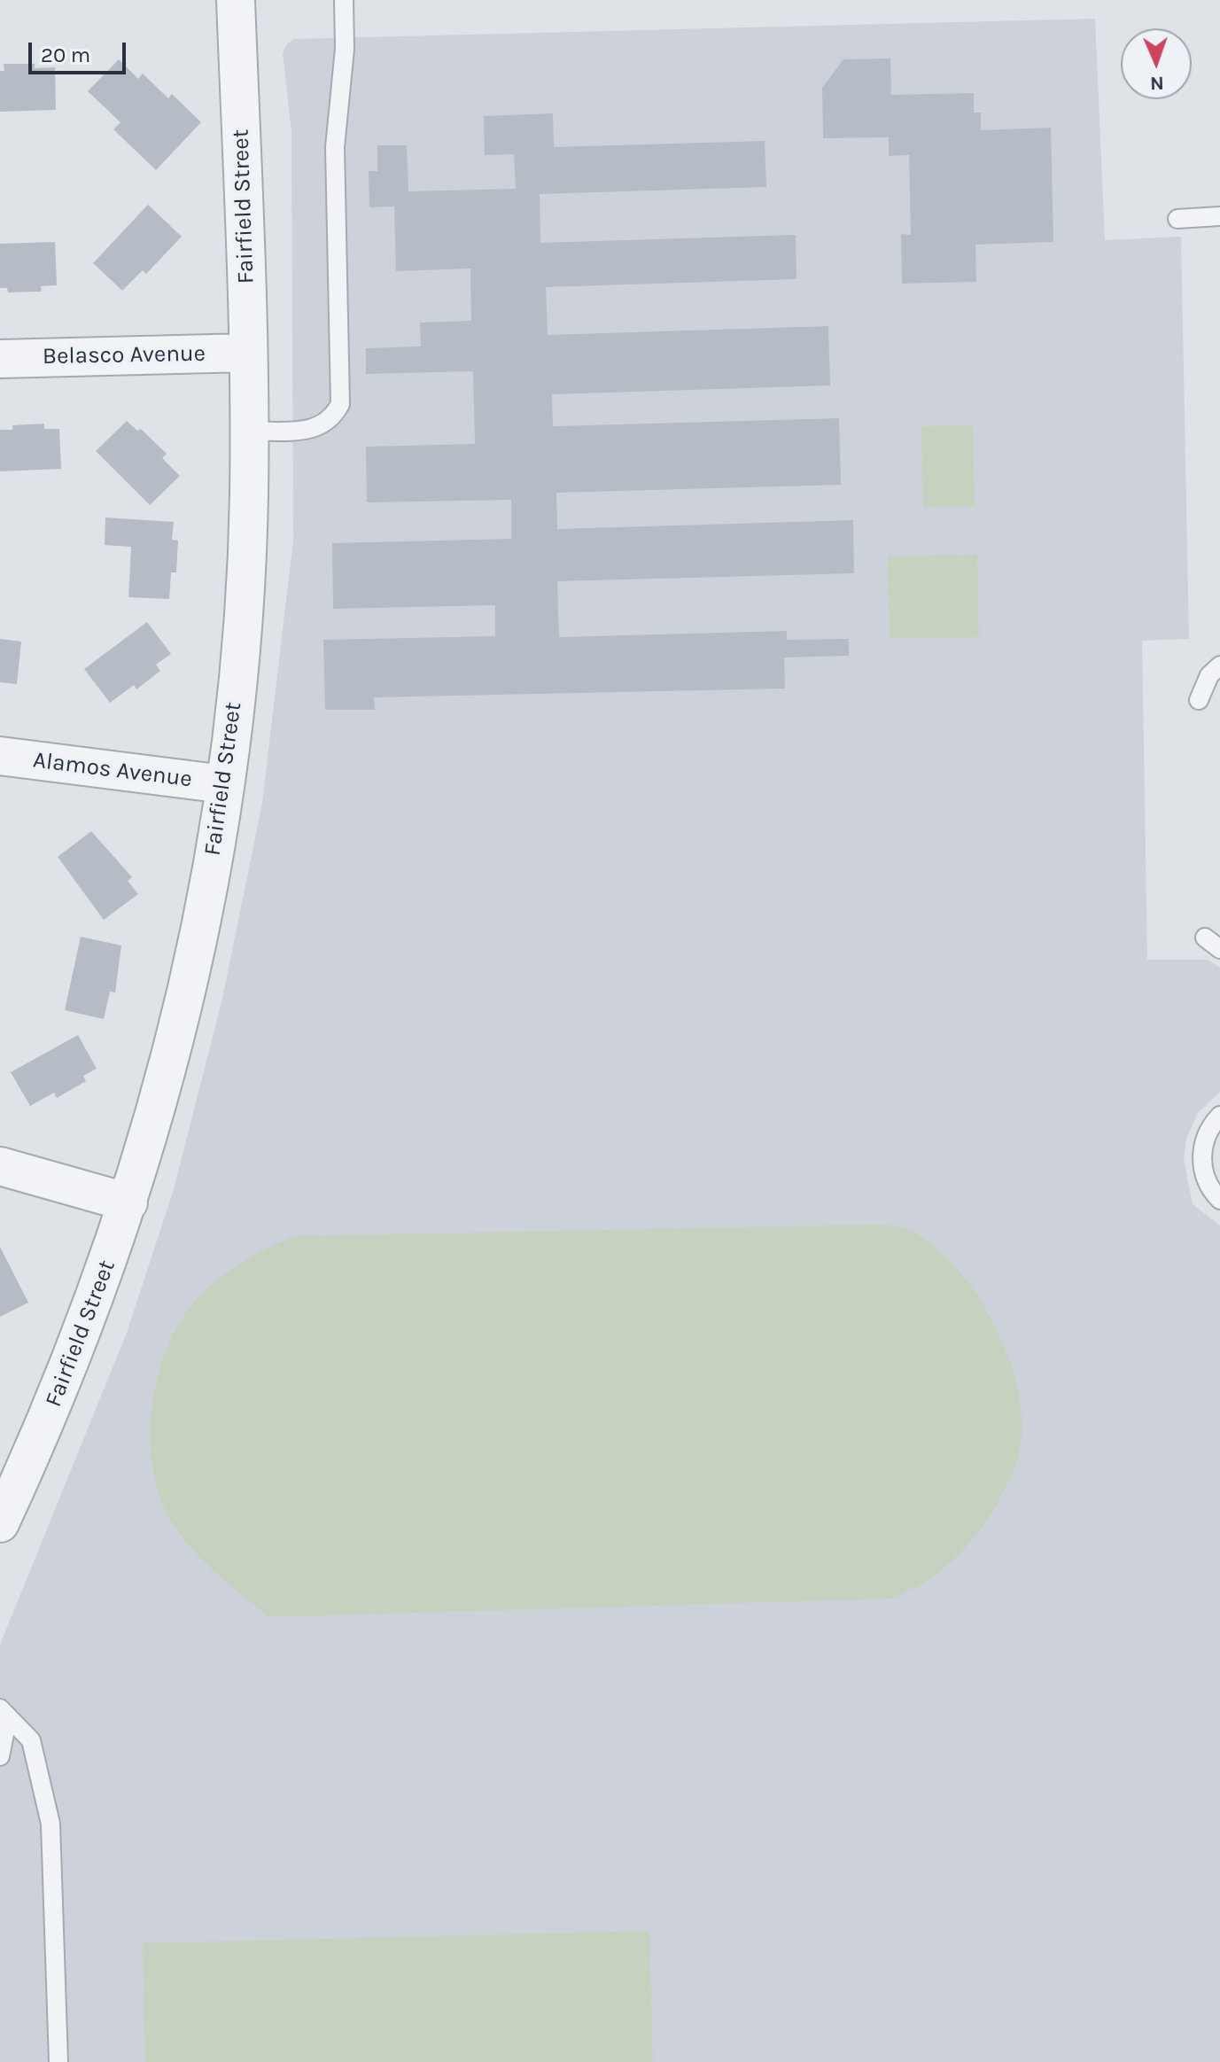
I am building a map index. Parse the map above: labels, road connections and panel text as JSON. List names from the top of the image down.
{
  "streets": {
    "street": ["Fairfield Street", "Belasco Avenue", "Alamos Avenue"]
  },
  "crossings": [
    ["Fairfield Street", "Belasco Avenue"],
    ["Fairfield Street", "Alamos Avenue"]
  ],
  "scale_bar": "20 m",
  "north": "bottom"
}
